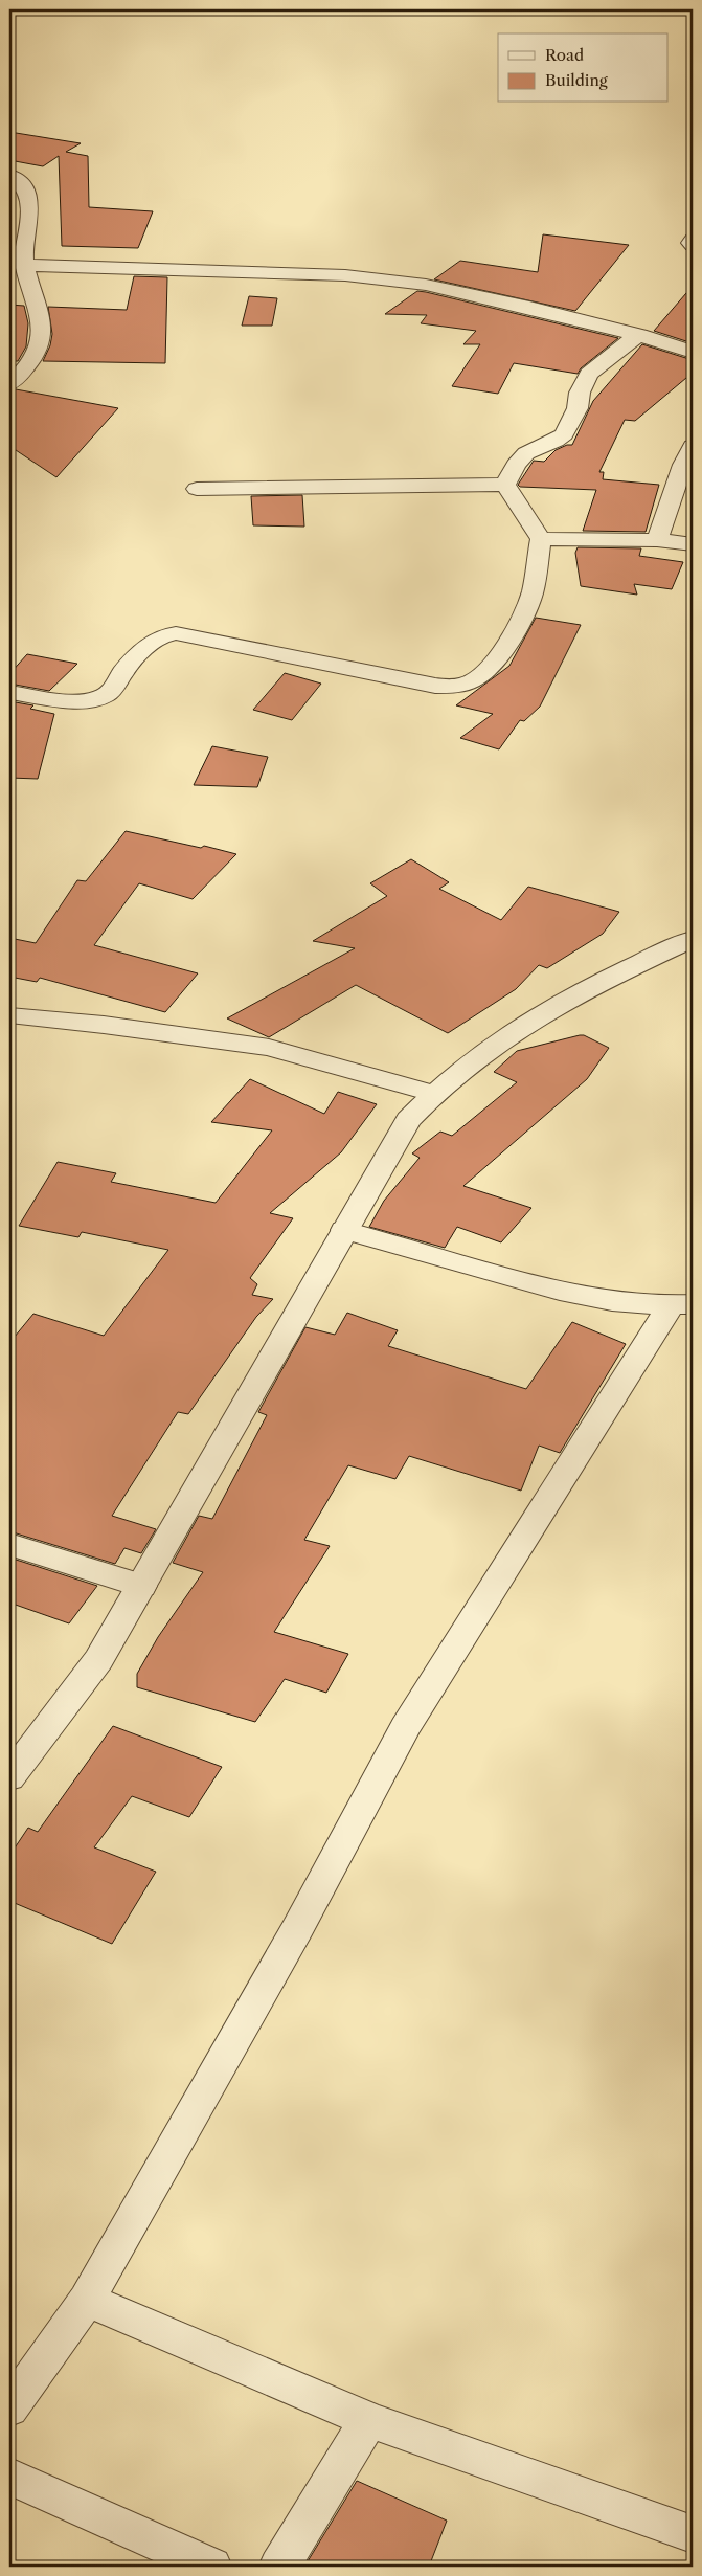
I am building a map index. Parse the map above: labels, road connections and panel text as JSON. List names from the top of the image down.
{
  "legend": ["Road", "Building"]
}
